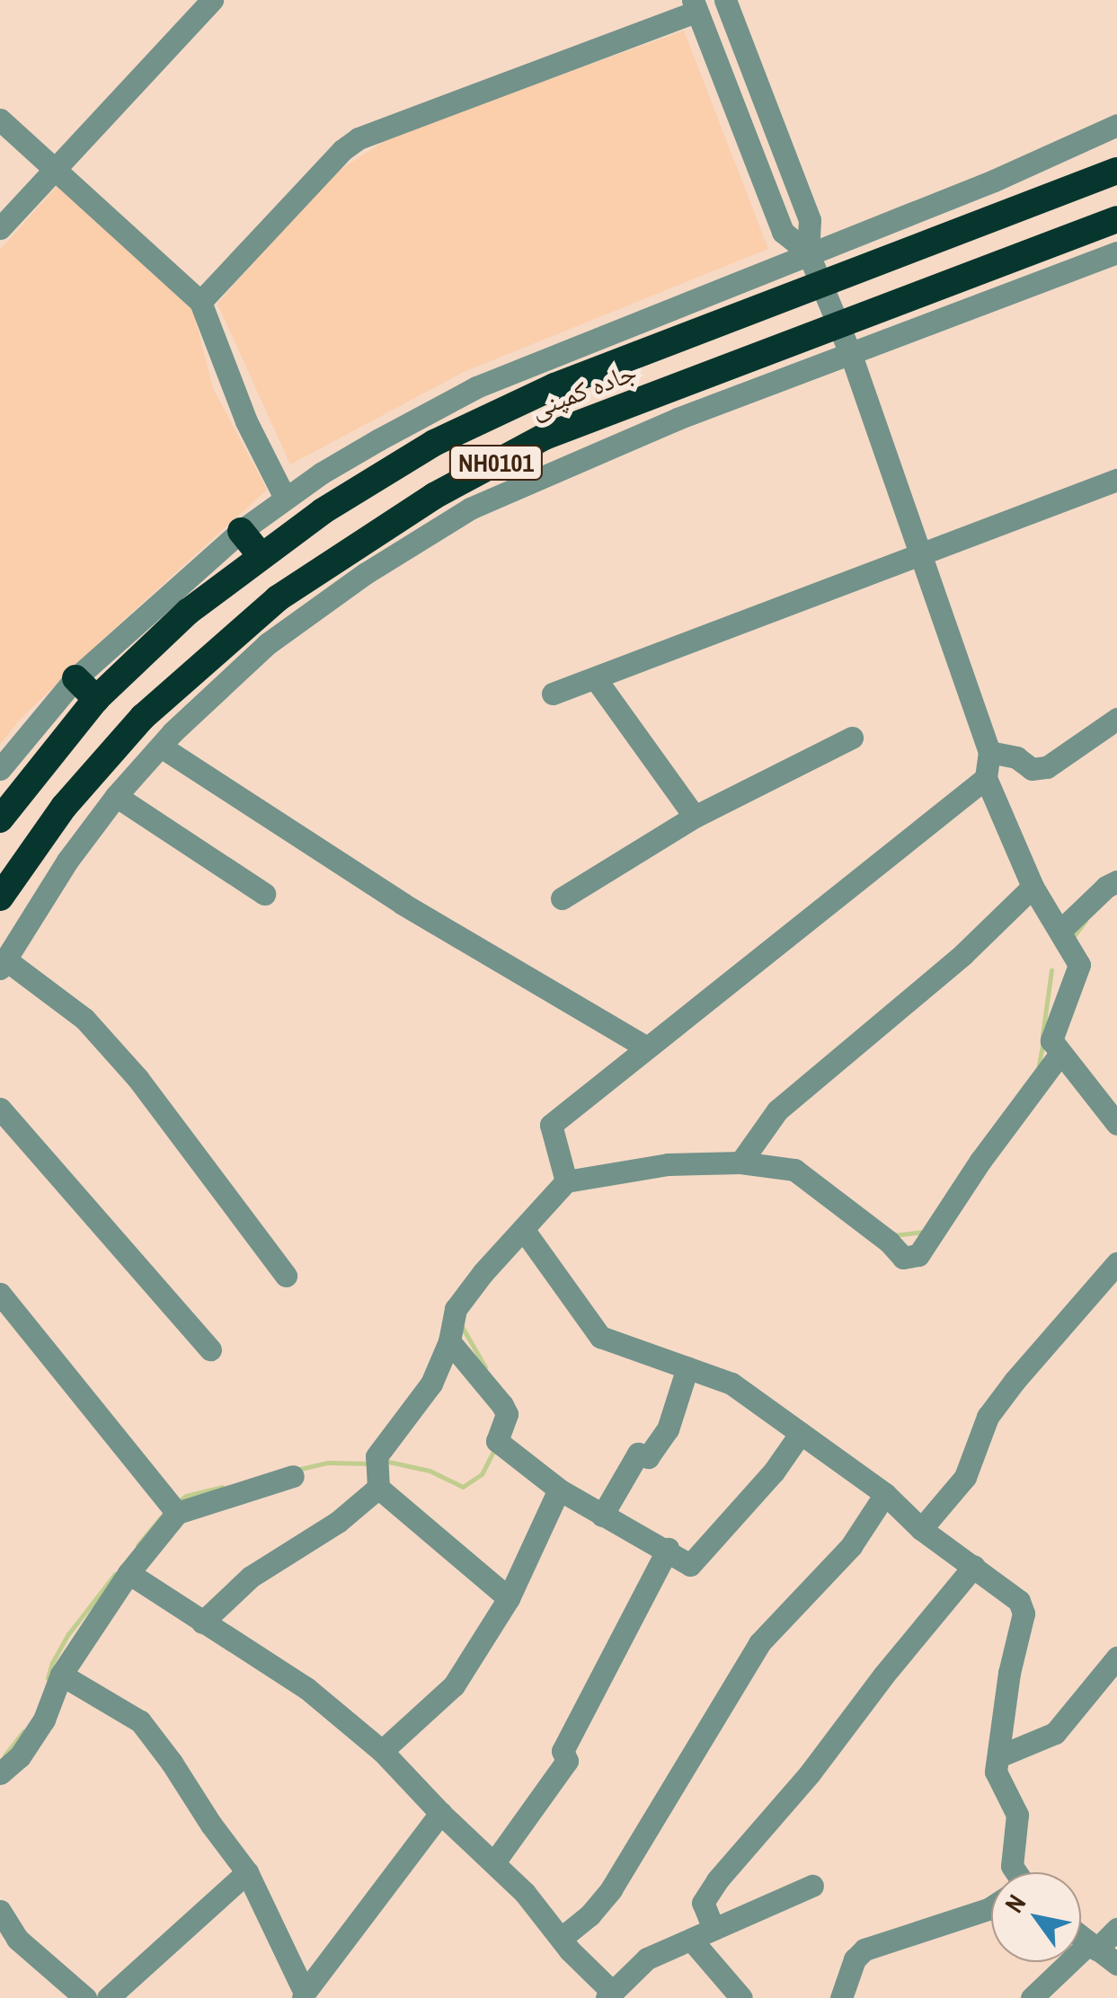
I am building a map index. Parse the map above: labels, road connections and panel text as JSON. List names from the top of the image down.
{
  "streets": {
    "highway": ["جاده کمپنی", "NH0101"]
  },
  "north": "top left"
}
